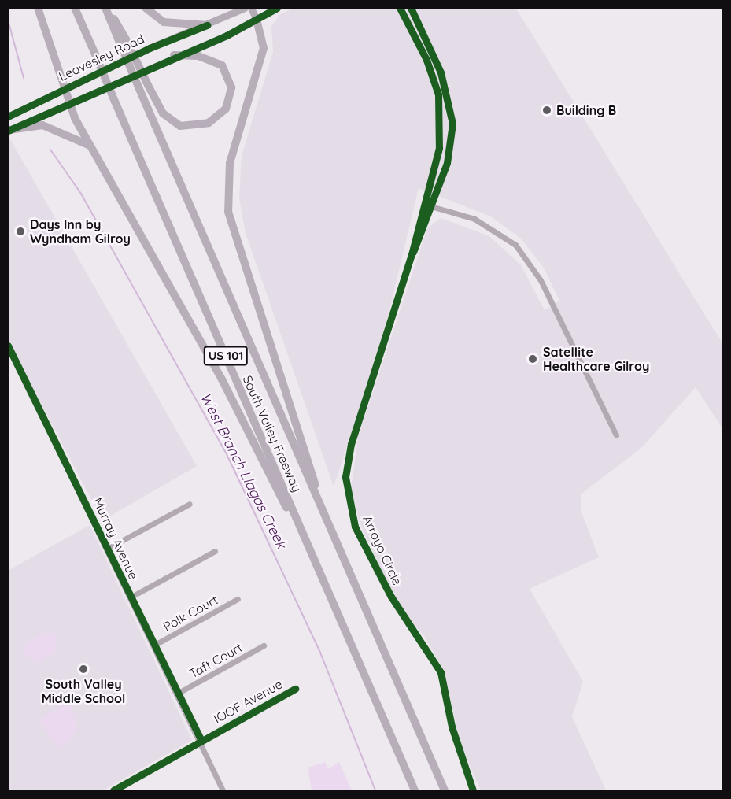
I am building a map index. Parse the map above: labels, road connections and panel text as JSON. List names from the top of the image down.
{
  "streets": {
    "highway": ["US 101", "South Valley Freeway"],
    "main road": ["Leavesley Road"],
    "street": [
      "Murray Avenue",
      "Arroyo Circle",
      "Polk Court",
      "Taft Court",
      "IOOF Avenue"
    ]
  },
  "crossings": [
    ["Murray Avenue", "Polk Court"],
    ["Murray Avenue", "Taft Court"],
    ["Murray Avenue", "IOOF Avenue"]
  ],
  "water": ["West Branch Llagas Creek"],
  "places": [
    "Building B",
    "Days Inn by Wyndham Gilroy",
    "Satellite Healthcare Gilroy",
    "South Valley Middle School"
  ]
}
